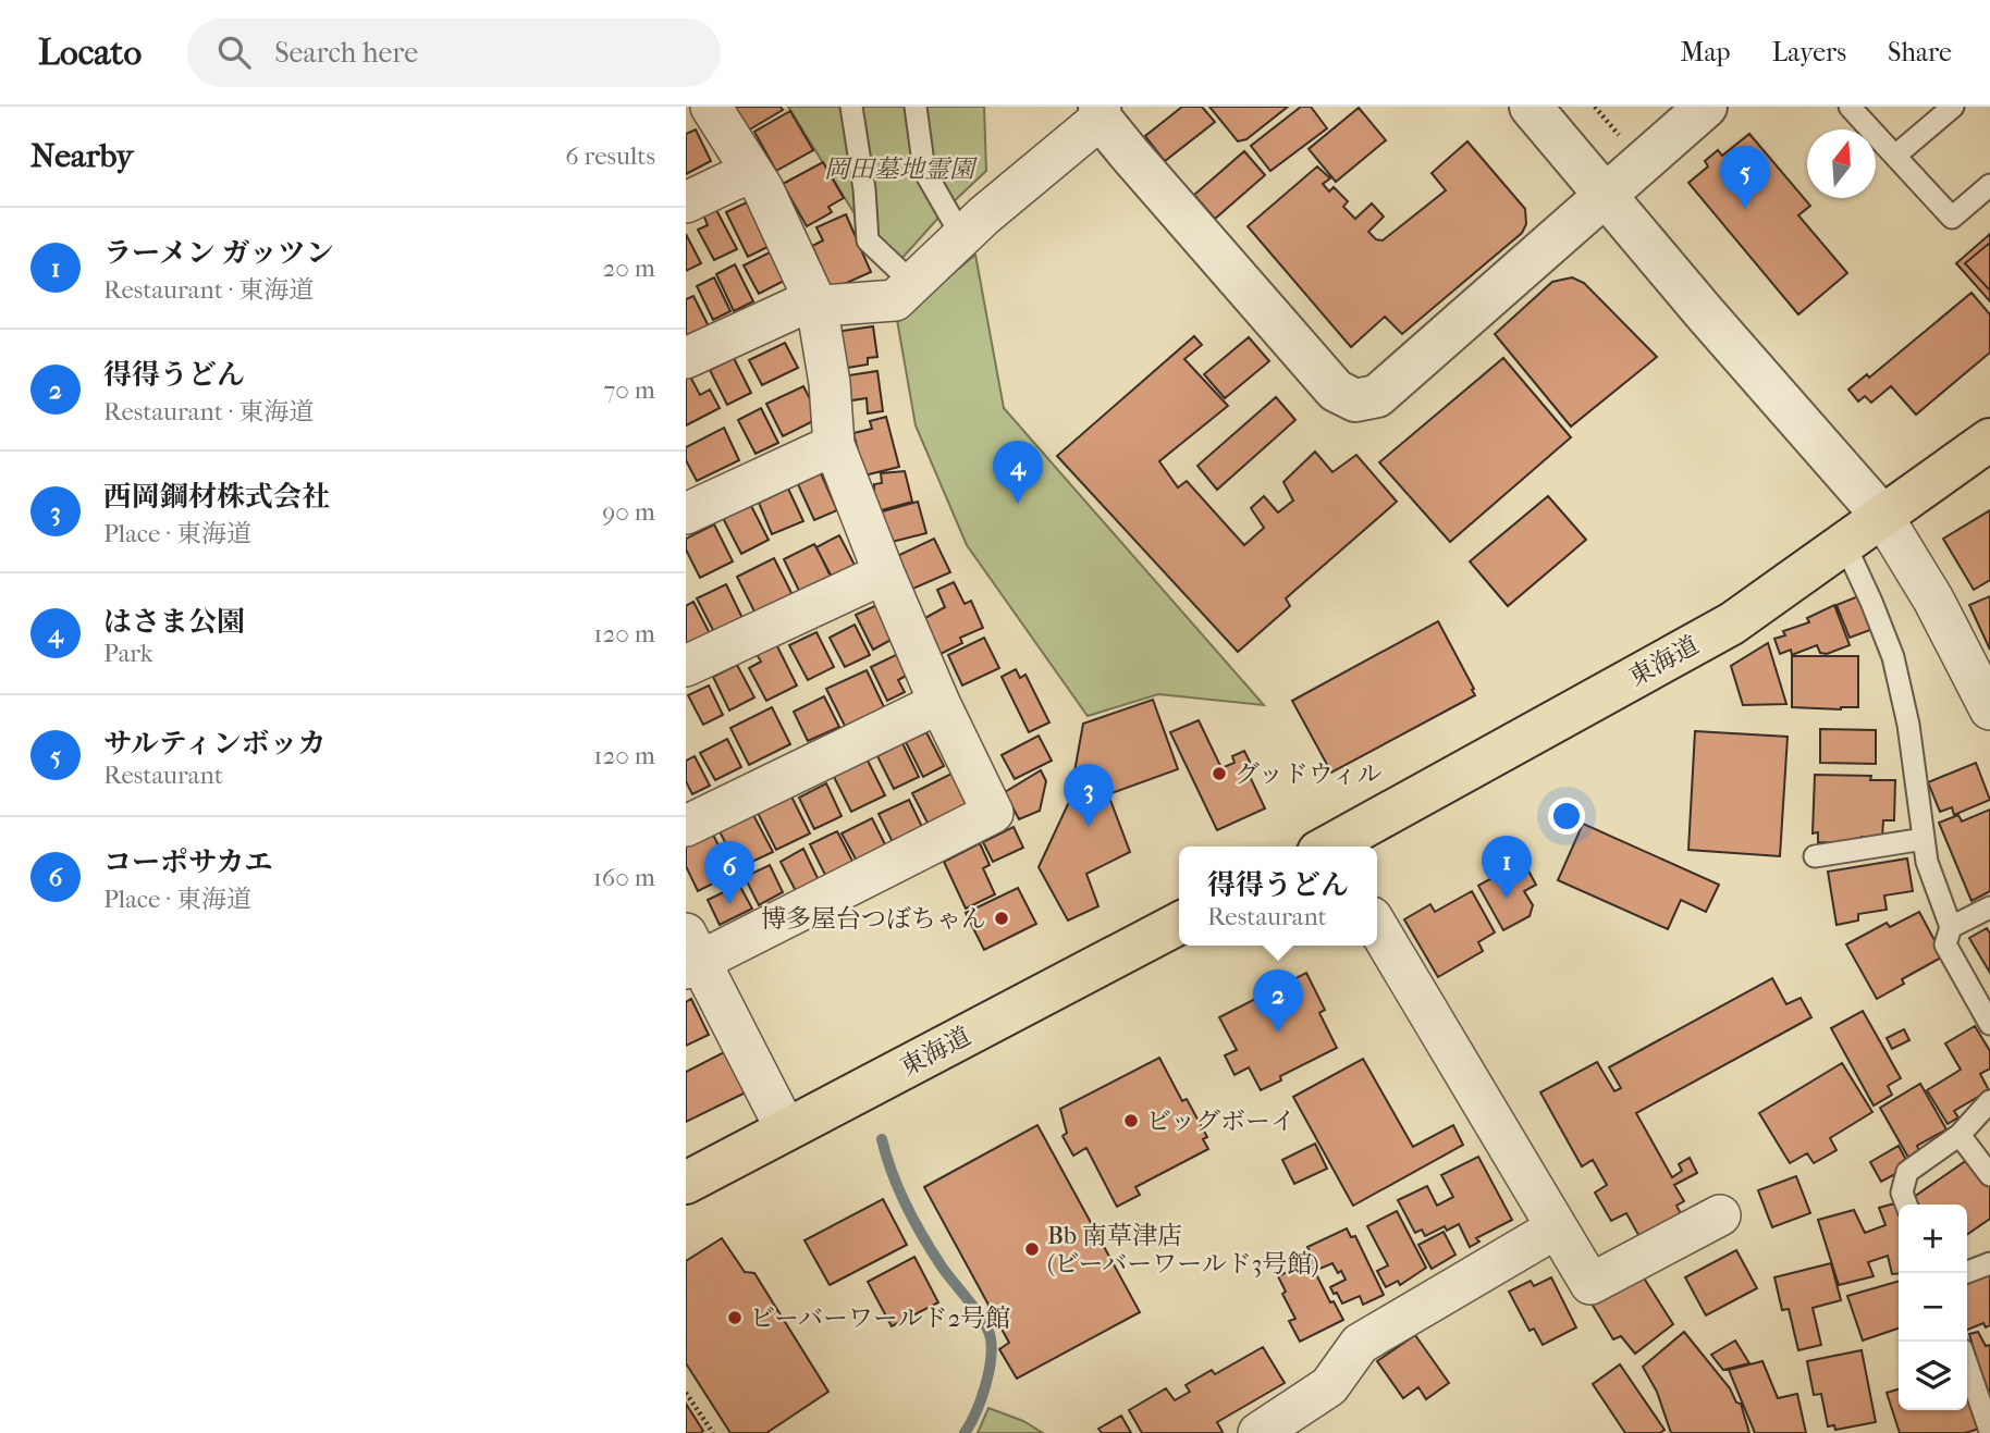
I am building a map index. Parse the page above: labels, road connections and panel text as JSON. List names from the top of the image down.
{
  "streets": {
    "highway": ["東海道"]
  },
  "parks": ["岡田墓地霊園"],
  "places": [
    "グッドウィル",
    "博多屋台つぼちゃん",
    "ビッグボーイ",
    "Bb 南草津店 (ビーバーワールド3号館)",
    "ビーバーワールド2号館"
  ],
  "north": "top",
  "page": {
    "header": "Locato",
    "search": "Search here",
    "nav": ["Map", "Layers", "Share"],
    "heading": ["Nearby", "6 results"],
    "pins": [
      "5",
      "4",
      "3",
      "1",
      "6",
      "2"
    ],
    "list": [
      {
        "mark": "1",
        "name": "ラーメン ガッツン",
        "note": "Restaurant · 東海道",
        "value": "20 m"
      },
      {
        "mark": "2",
        "name": "得得うどん",
        "note": "Restaurant · 東海道",
        "value": "70 m"
      },
      {
        "mark": "3",
        "name": "西岡鋼材株式会社",
        "note": "Place · 東海道",
        "value": "90 m"
      },
      {
        "mark": "4",
        "name": "はさま公園",
        "note": "Park",
        "value": "120 m"
      },
      {
        "mark": "5",
        "name": "サルティンボッカ",
        "note": "Restaurant",
        "value": "120 m"
      },
      {
        "mark": "6",
        "name": "コーポサカエ",
        "note": "Place · 東海道",
        "value": "160 m"
      }
    ],
    "popup": ["得得うどん", "Restaurant"],
    "map_buttons": ["+", "−"]
  }
}
